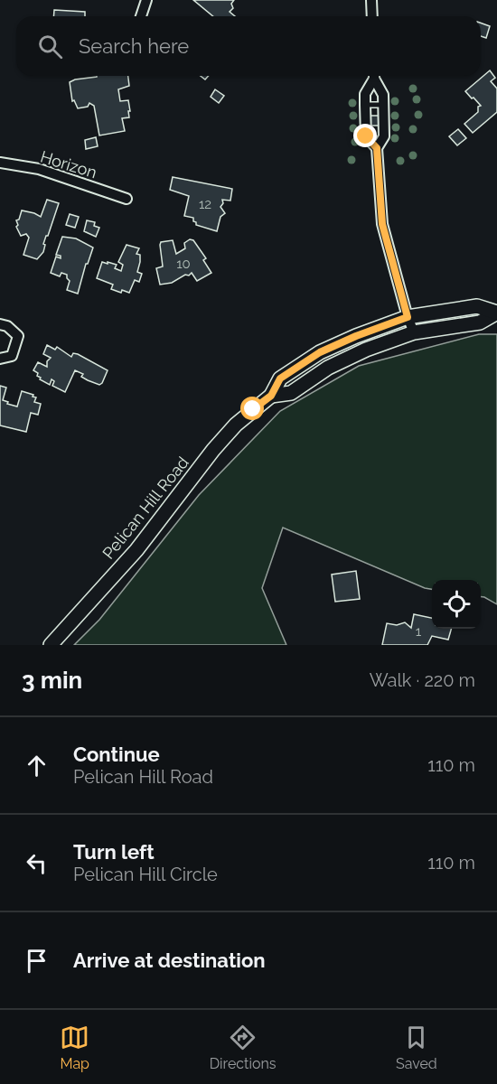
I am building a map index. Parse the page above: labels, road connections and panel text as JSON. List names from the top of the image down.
{
  "streets": {
    "street": ["Horizon", "Pelican Hill Road"]
  },
  "house_numbers": ["12", "10", "1"],
  "page": {
    "search": "Search here",
    "heading": ["3 min", "Walk · 220 m"],
    "list": [
      ["Continue", "Pelican Hill Road", "110 m"],
      ["Turn left", "Pelican Hill Circle", "110 m"],
      "Arrive at destination"
    ],
    "nav": ["Map", "Directions", "Saved"]
  }
}
